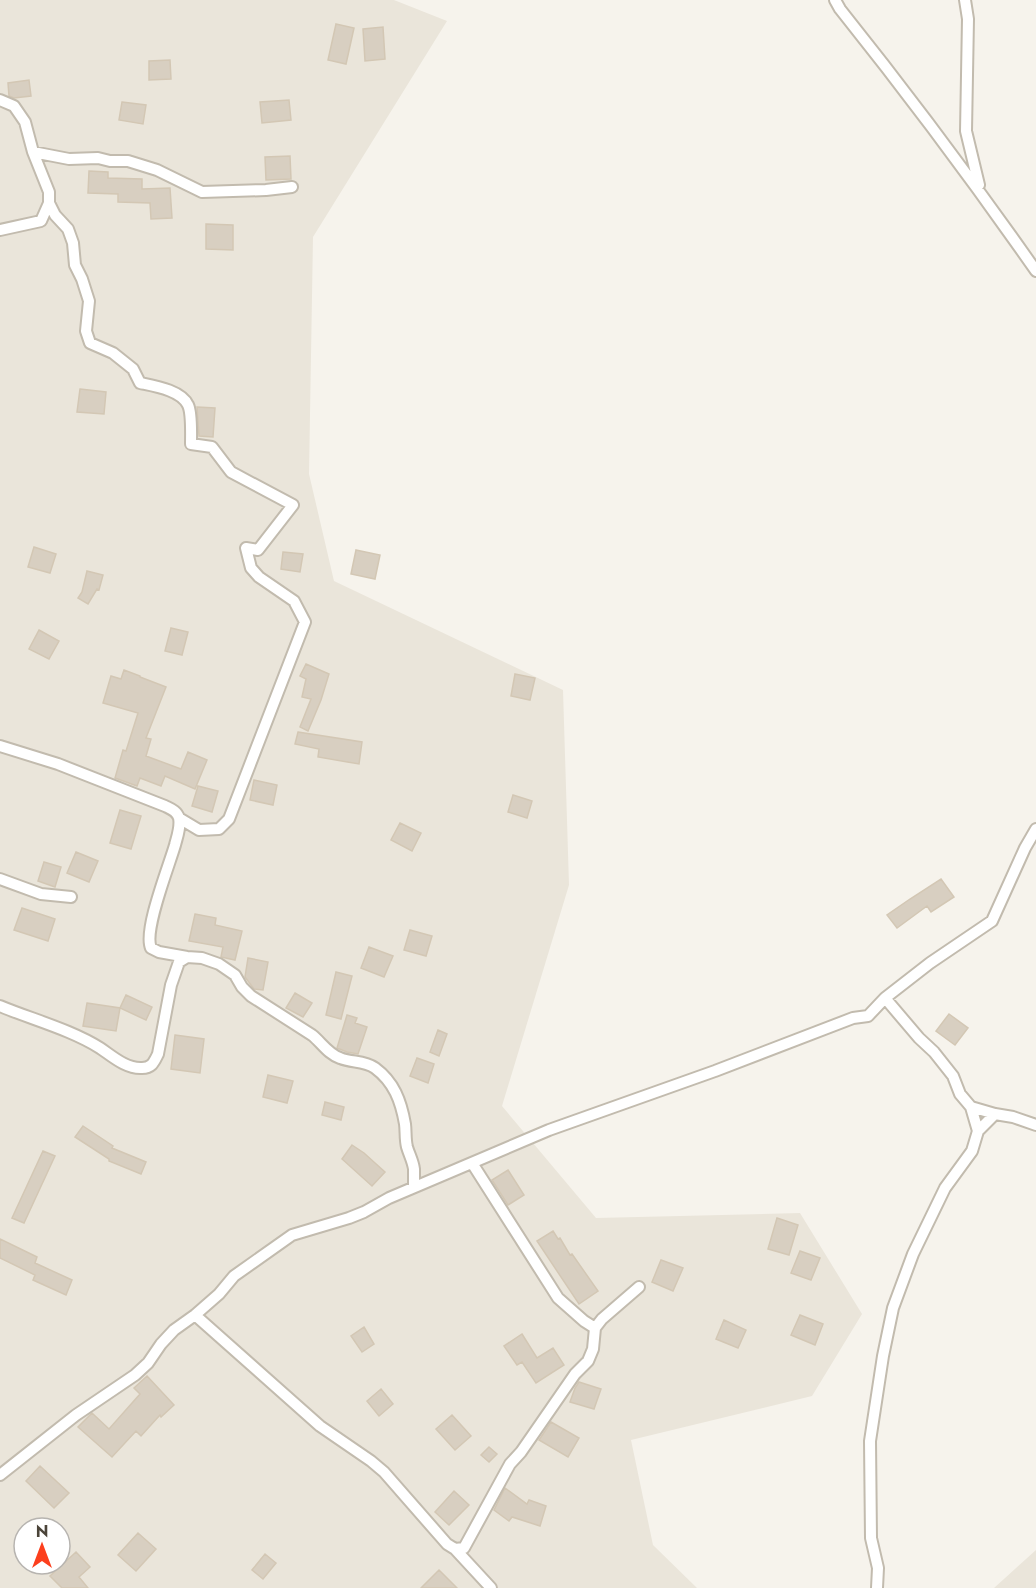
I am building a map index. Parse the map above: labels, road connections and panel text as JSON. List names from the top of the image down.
{
  "north": "top"
}
